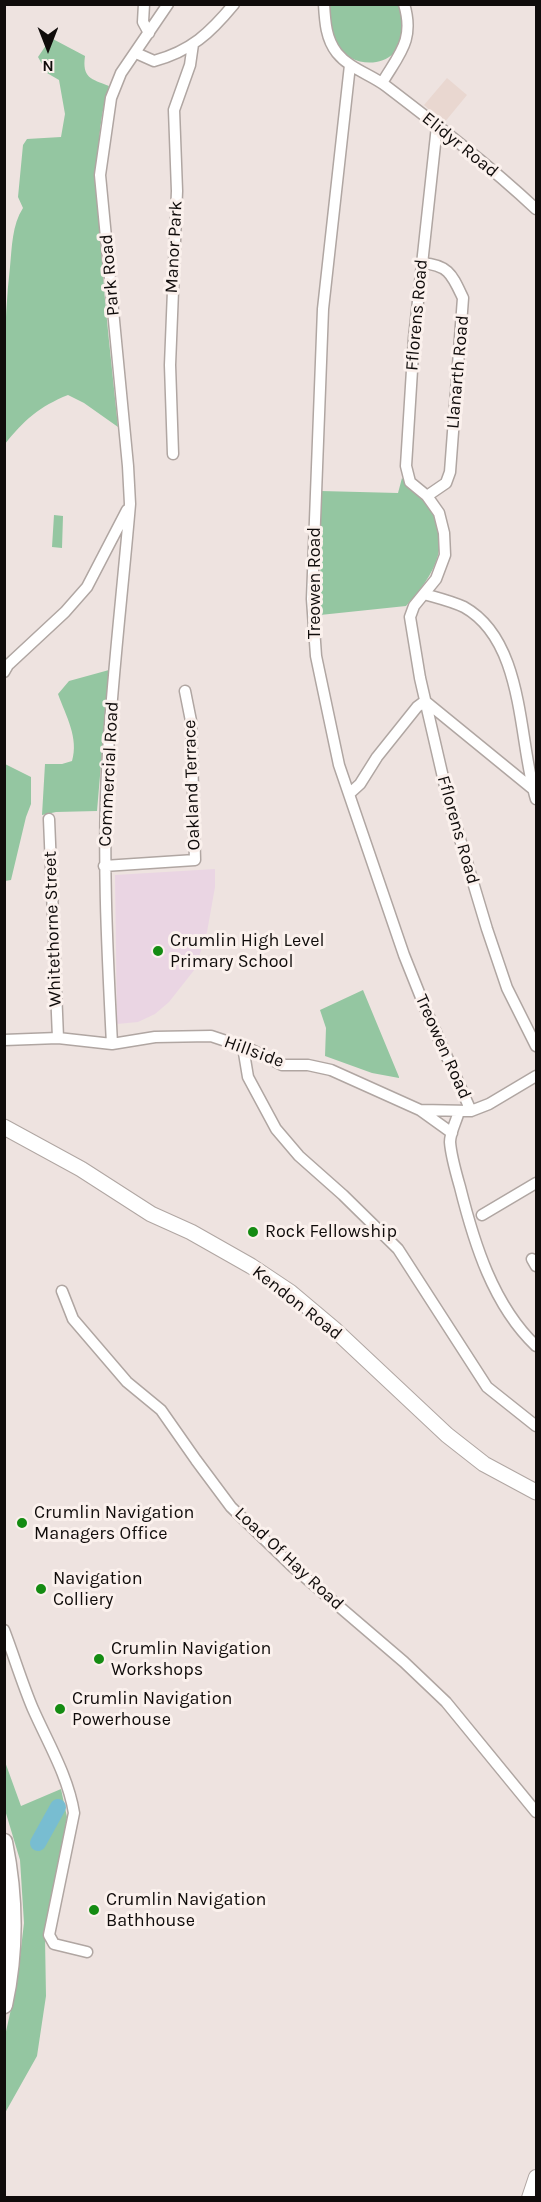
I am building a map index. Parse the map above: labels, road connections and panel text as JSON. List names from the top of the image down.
{
  "streets": {
    "main road": ["Kendon Road"],
    "street": [
      "Elidyr Road",
      "Manor Park",
      "Park Road",
      "Fflorens Road",
      "Llanarth Road",
      "Treowen Road",
      "Commercial Road",
      "Oakland Terrace",
      "Whitethorne Street",
      "Hillside",
      "Load Of Hay Road"
    ]
  },
  "crossings": [
    ["Elidyr Road", "Fflorens Road"],
    ["Elidyr Road", "Treowen Road"],
    ["Park Road", "Commercial Road"],
    ["Fflorens Road", "Llanarth Road"],
    ["Treowen Road", "Hillside"],
    ["Commercial Road", "Oakland Terrace"],
    ["Commercial Road", "Hillside"],
    ["Whitethorne Street", "Hillside"]
  ],
  "places": [
    "Crumlin High Level Primary School",
    "Rock Fellowship",
    "Crumlin Navigation Managers Office",
    "Navigation Colliery",
    "Crumlin Navigation Workshops",
    "Crumlin Navigation Powerhouse",
    "Crumlin Navigation Bathhouse"
  ],
  "north": "bottom"
}
